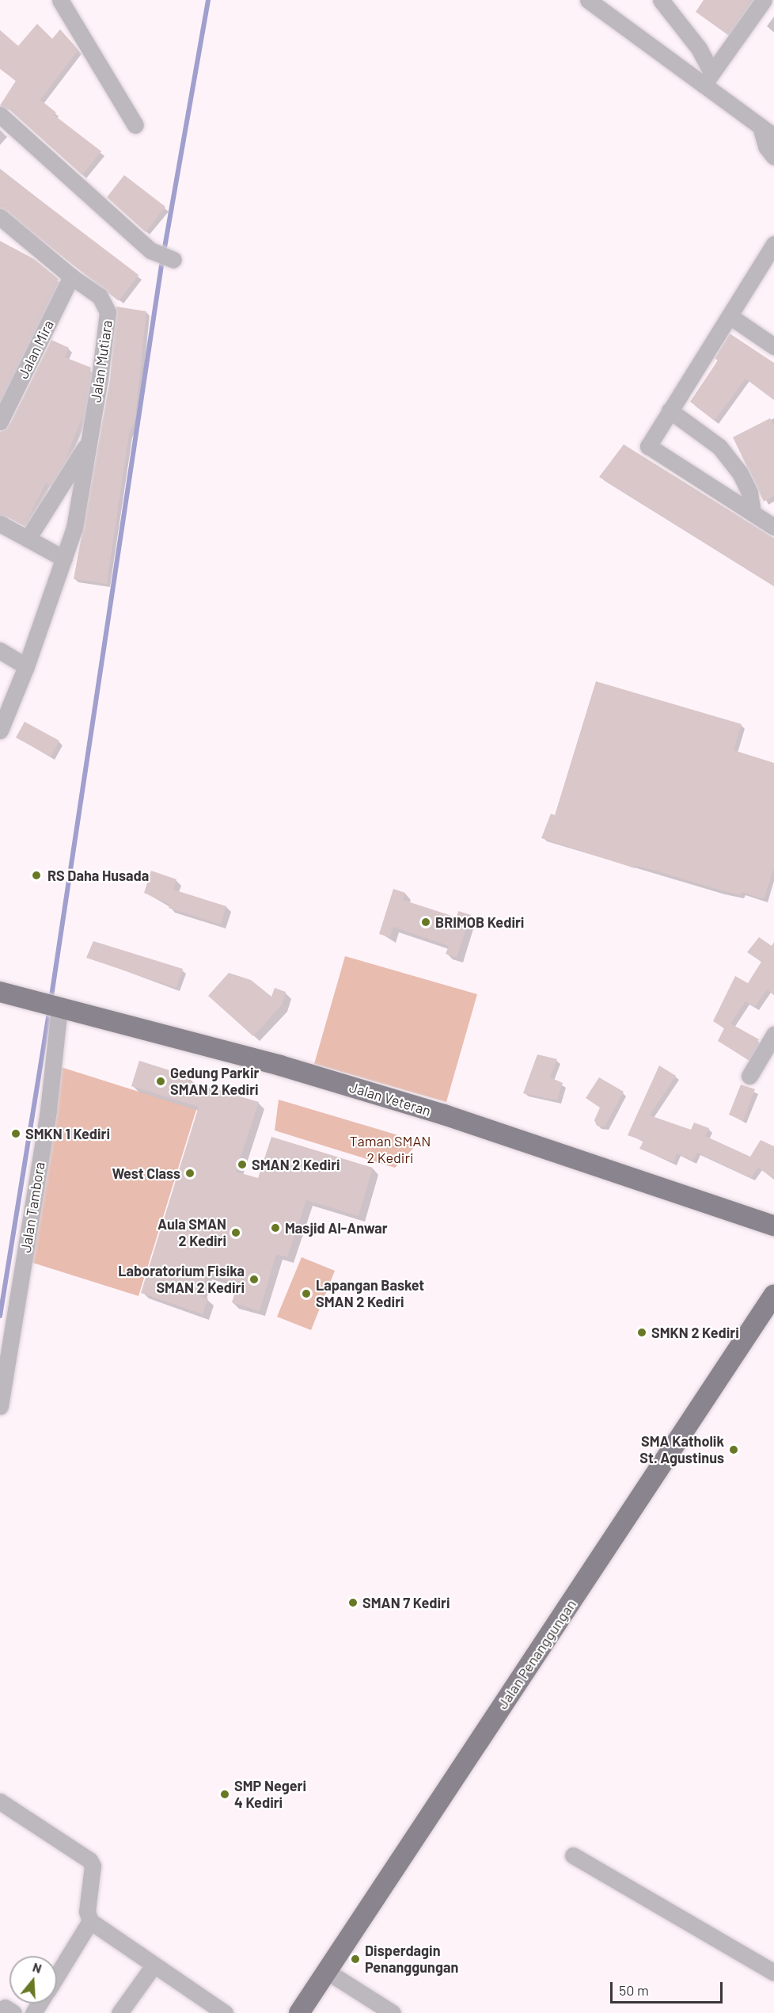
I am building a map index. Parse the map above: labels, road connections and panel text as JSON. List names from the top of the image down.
{
  "streets": {
    "main road": ["Jalan Veteran", "Jalan Penanggungan"],
    "street": ["Jalan Mira", "Jalan Mutiara", "Jalan Tambora"]
  },
  "crossings": [
    ["Jalan Mira", "Jalan Mutiara"],
    ["Jalan Veteran", "Jalan Tambora"]
  ],
  "parks": ["Taman SMAN 2 Kediri"],
  "places": [
    "RS Daha Husada",
    "BRIMOB Kediri",
    "Gedung Parkir SMAN 2 Kediri",
    "SMKN 1 Kediri",
    "SMAN 2 Kediri",
    "West Class",
    "Masjid Al-Anwar",
    "Aula SMAN 2 Kediri",
    "Laboratorium Fisika SMAN 2 Kediri",
    "Lapangan Basket SMAN 2 Kediri",
    "SMKN 2 Kediri",
    "SMA Katholik St. Agustinus",
    "SMAN 7 Kediri",
    "SMP Negeri 4 Kediri",
    "Disperdagin Penanggungan"
  ],
  "scale_bar": "50 m",
  "north": "top"
}
